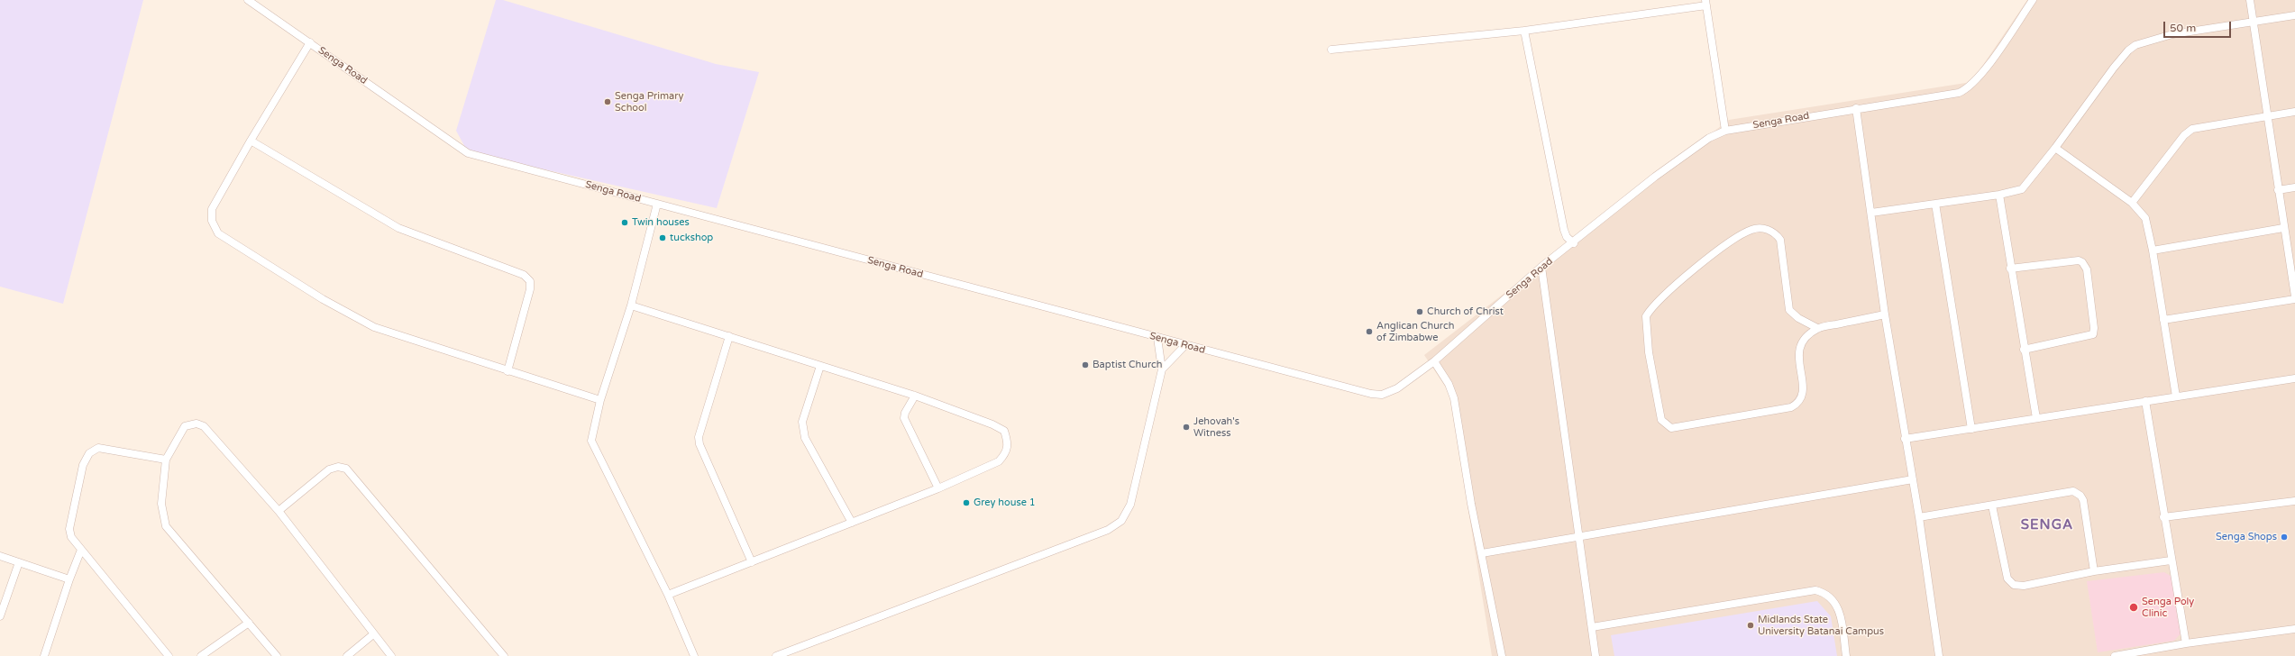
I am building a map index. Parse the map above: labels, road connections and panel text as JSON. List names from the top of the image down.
{
  "streets": {
    "street": ["Senga Road"]
  },
  "districts": ["SENGA"],
  "places": [
    "Senga Primary School",
    "Twin houses",
    "tuckshop",
    "Church of Christ",
    "Anglican Church of Zimbabwe",
    "Baptist Church",
    "Jehovah's Witness",
    "Grey house 1",
    "Senga Shops",
    "Senga Poly Clinic",
    "Midlands State University Batanai Campus"
  ],
  "scale_bar": "50 m"
}
